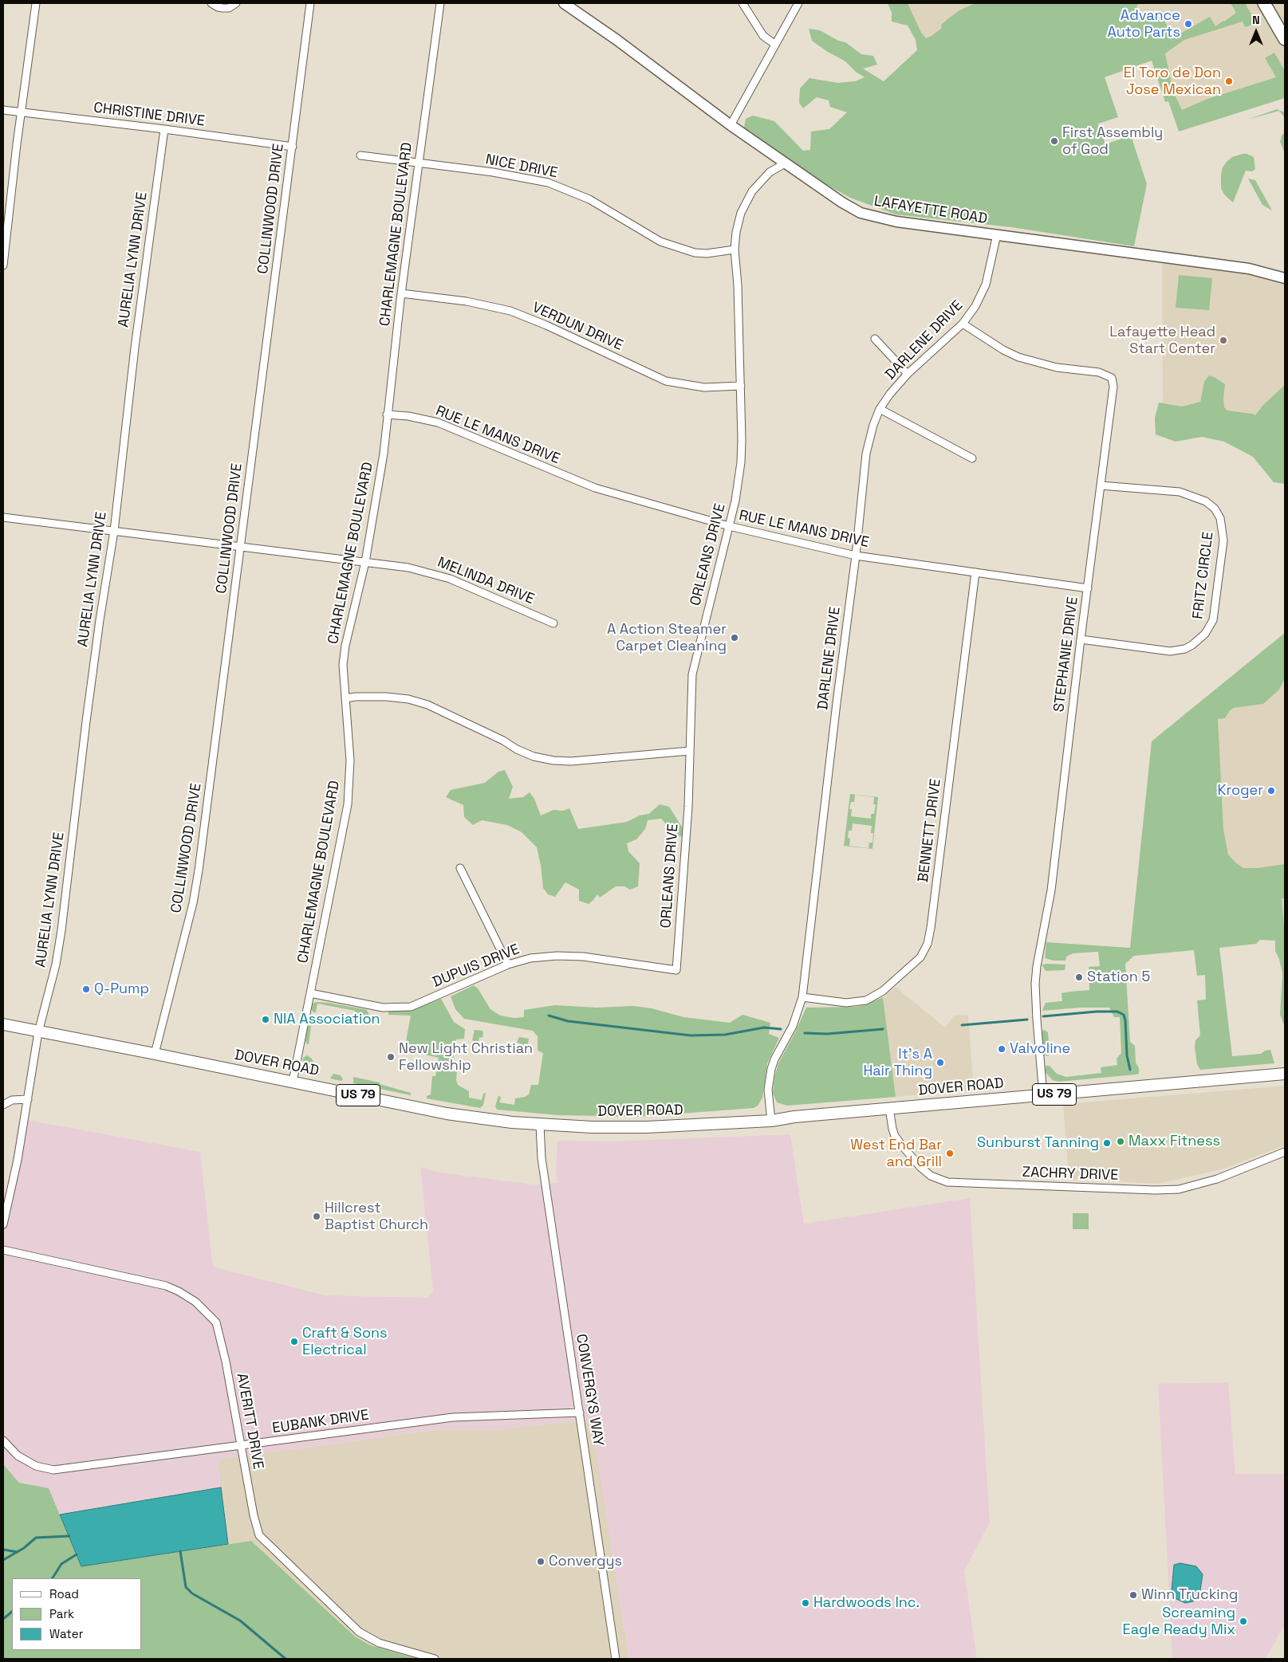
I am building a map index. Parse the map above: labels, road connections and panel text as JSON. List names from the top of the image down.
{
  "streets": {
    "main road": ["LAFAYETTE ROAD", "DOVER ROAD", "US 79"],
    "street": [
      "CHRISTINE DRIVE",
      "NICE DRIVE",
      "COLLINWOOD DRIVE",
      "CHARLEMAGNE BOULEVARD",
      "AURELIA LYNN DRIVE",
      "VERDUN DRIVE",
      "DARLENE DRIVE",
      "RUE LE MANS DRIVE",
      "ORLEANS DRIVE",
      "FRITZ CIRCLE",
      "MELINDA DRIVE",
      "STEPHANIE DRIVE",
      "BENNETT DRIVE",
      "DUPUIS DRIVE",
      "ZACHRY DRIVE",
      "CONVERGYS WAY",
      "AVERITT DRIVE",
      "EUBANK DRIVE"
    ]
  },
  "crossings": [
    ["CHRISTINE DRIVE", "COLLINWOOD DRIVE"],
    ["CHRISTINE DRIVE", "AURELIA LYNN DRIVE"],
    ["NICE DRIVE", "CHARLEMAGNE BOULEVARD"],
    ["NICE DRIVE", "ORLEANS DRIVE"],
    ["COLLINWOOD DRIVE", "MELINDA DRIVE"],
    ["COLLINWOOD DRIVE", "DOVER ROAD"],
    ["LAFAYETTE ROAD", "DARLENE DRIVE"],
    ["LAFAYETTE ROAD", "ORLEANS DRIVE"],
    ["CHARLEMAGNE BOULEVARD", "VERDUN DRIVE"],
    ["CHARLEMAGNE BOULEVARD", "RUE LE MANS DRIVE"],
    ["CHARLEMAGNE BOULEVARD", "MELINDA DRIVE"],
    ["CHARLEMAGNE BOULEVARD", "DUPUIS DRIVE"],
    ["CHARLEMAGNE BOULEVARD", "DOVER ROAD"],
    ["AURELIA LYNN DRIVE", "MELINDA DRIVE"],
    ["AURELIA LYNN DRIVE", "DOVER ROAD"],
    ["VERDUN DRIVE", "ORLEANS DRIVE"],
    ["DARLENE DRIVE", "RUE LE MANS DRIVE"],
    ["DARLENE DRIVE", "STEPHANIE DRIVE"],
    ["DARLENE DRIVE", "BENNETT DRIVE"],
    ["DARLENE DRIVE", "DOVER ROAD"],
    ["RUE LE MANS DRIVE", "ORLEANS DRIVE"],
    ["RUE LE MANS DRIVE", "STEPHANIE DRIVE"],
    ["RUE LE MANS DRIVE", "BENNETT DRIVE"],
    ["ORLEANS DRIVE", "DUPUIS DRIVE"],
    ["FRITZ CIRCLE", "STEPHANIE DRIVE"],
    ["STEPHANIE DRIVE", "DOVER ROAD"],
    ["DOVER ROAD", "ZACHRY DRIVE"],
    ["DOVER ROAD", "CONVERGYS WAY"],
    ["CONVERGYS WAY", "EUBANK DRIVE"],
    ["AVERITT DRIVE", "EUBANK DRIVE"]
  ],
  "places": [
    "Advance Auto Parts",
    "El Toro de Don Jose Mexican",
    "First Assembly of God",
    "Lafayette Head Start Center",
    "A Action Steamer Carpet Cleaning",
    "Kroger",
    "Station 5",
    "Q-Pump",
    "NIA Association",
    "Valvoline",
    "New Light Christian Fellowship",
    "It's A Hair Thing",
    "Maxx Fitness",
    "Sunburst Tanning",
    "West End Bar and Grill",
    "Hillcrest Baptist Church",
    "Craft & Sons Electrical",
    "Convergys",
    "Winn Trucking",
    "Hardwoods Inc.",
    "Screaming Eagle Ready Mix"
  ],
  "legend": ["Road", "Park", "Water"],
  "north": "top"
}
